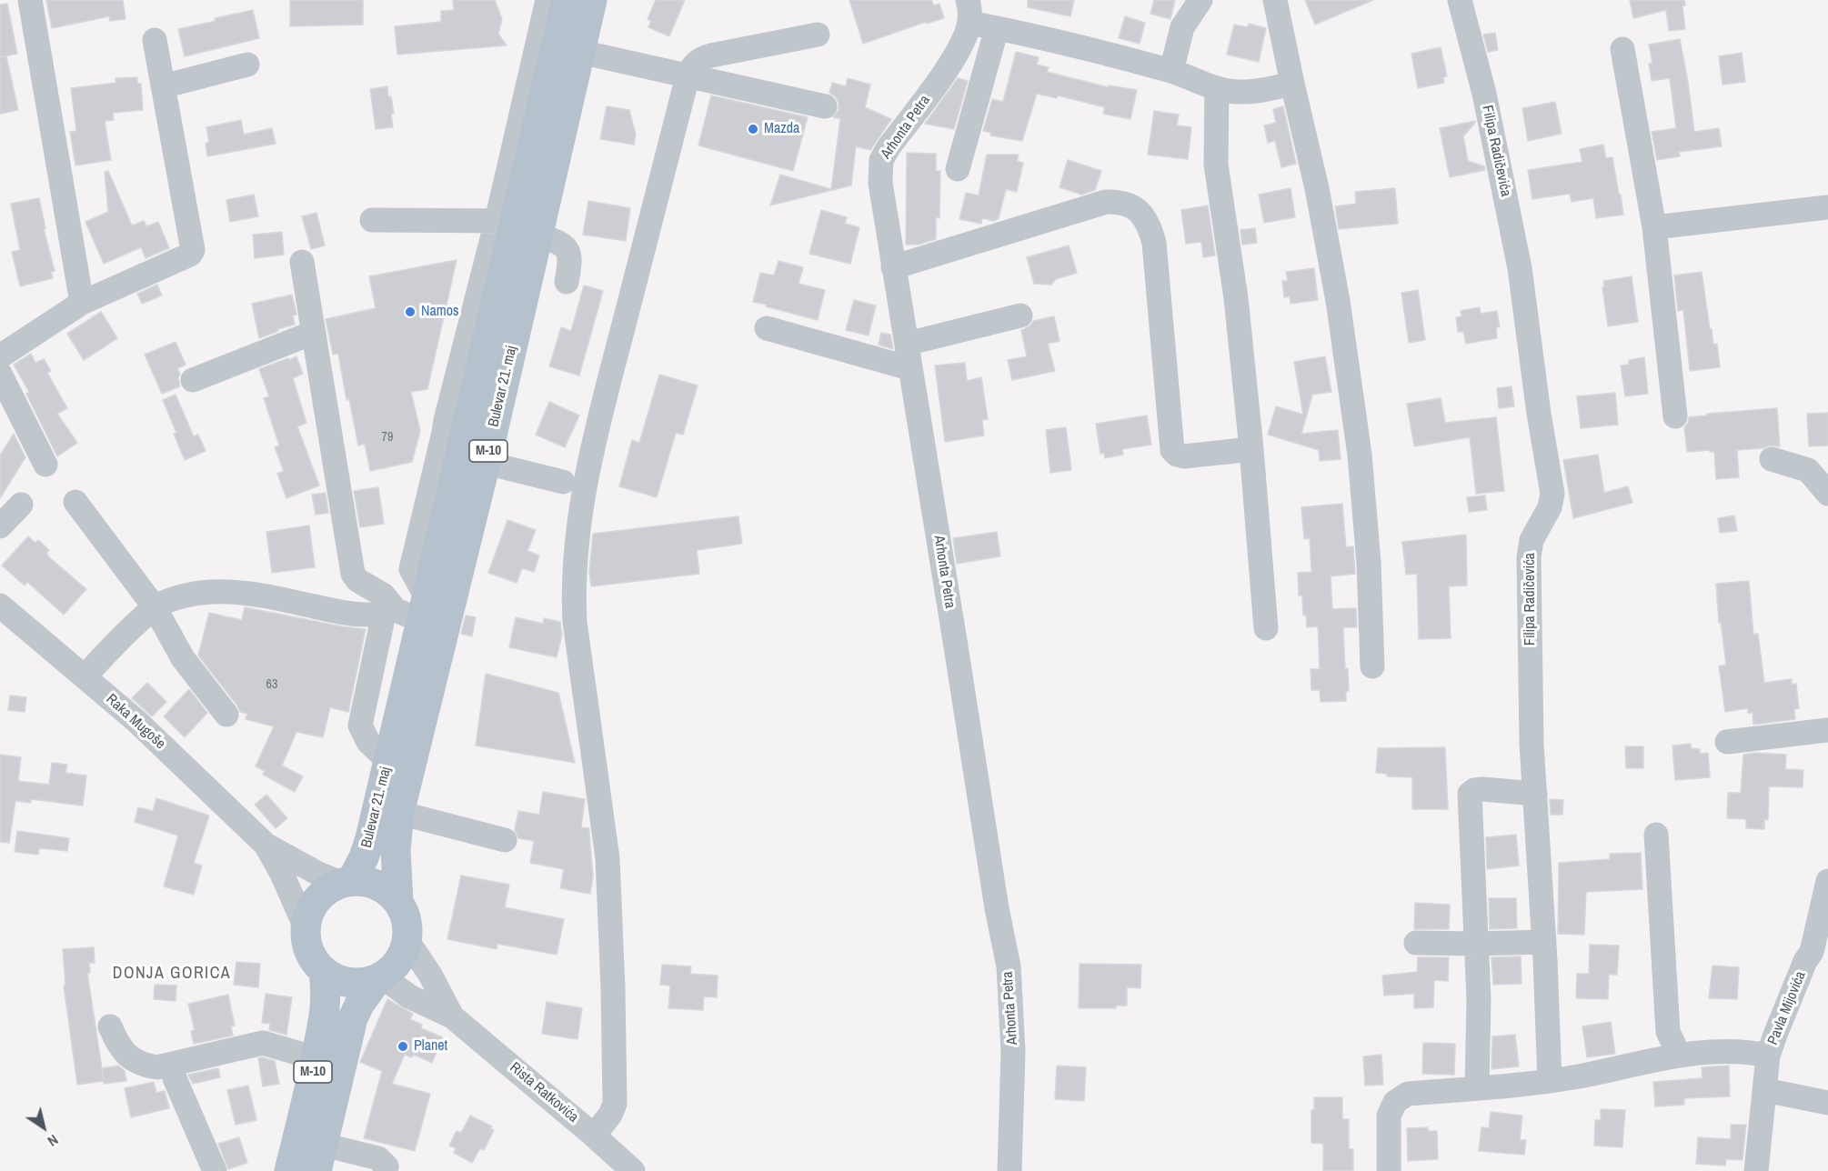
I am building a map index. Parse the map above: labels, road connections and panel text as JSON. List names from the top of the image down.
{
  "streets": {
    "main road": ["Bulevar 21. maj", "M-10"],
    "street": [
      "Arhonta Petra",
      "Filipa Radičevića",
      "Raka Mugoše",
      "Pavla Mijovića",
      "Rista Ratkovića"
    ]
  },
  "crossings": [
    ["Bulevar 21. maj", "M-10"],
    ["Bulevar 21. maj", "Raka Mugoše"],
    ["Bulevar 21. maj", "Rista Ratkovića"],
    ["M-10", "Raka Mugoše"],
    ["M-10", "Rista Ratkovića"],
    ["Raka Mugoše", "Rista Ratkovića"]
  ],
  "districts": ["DONJA GORICA"],
  "places": ["Mazda", "Namos", "Planet"],
  "house_numbers": ["79", "63"],
  "north": "bottom right"
}
